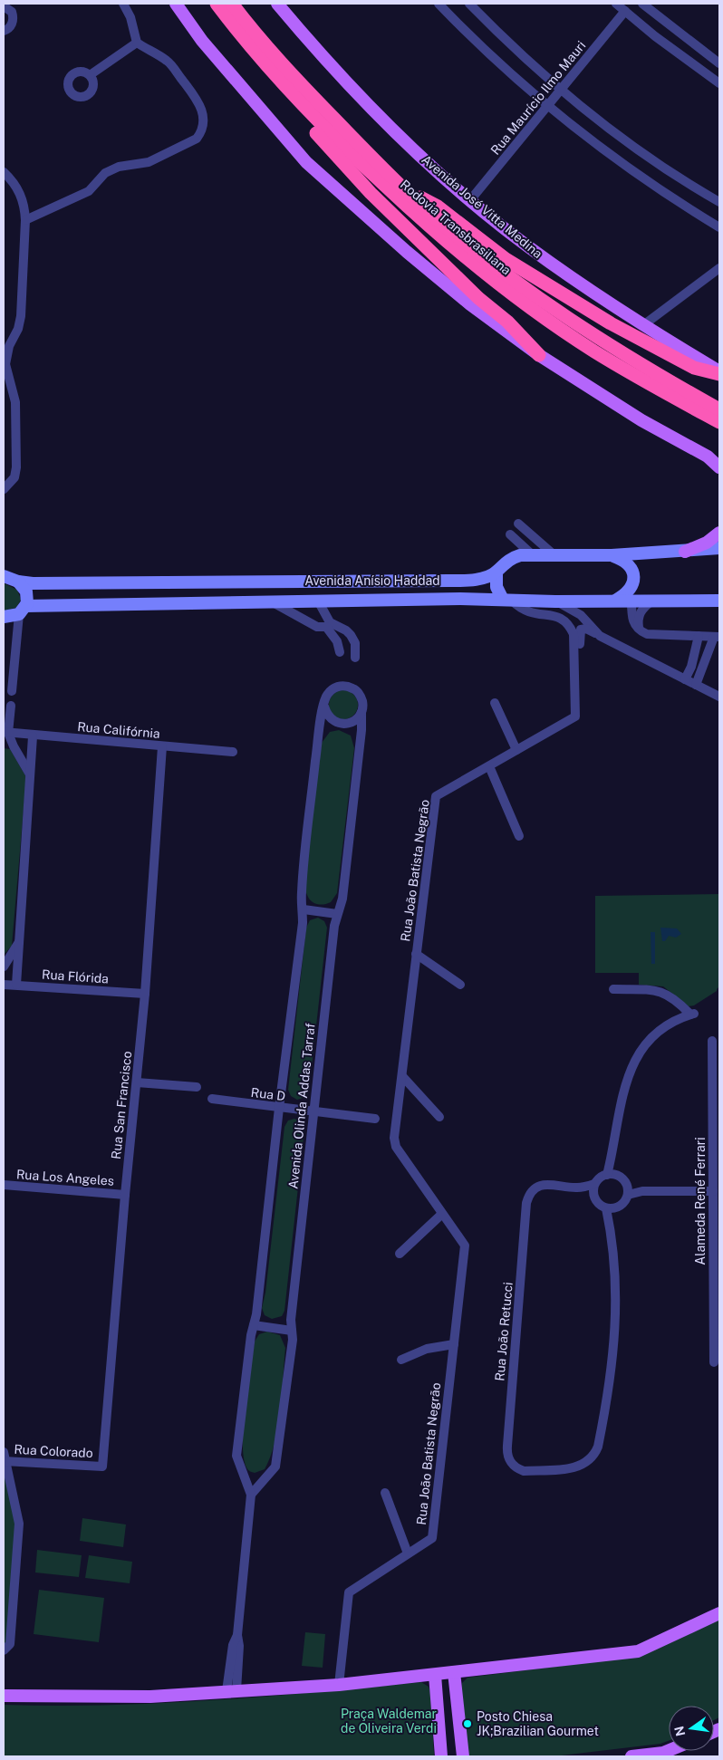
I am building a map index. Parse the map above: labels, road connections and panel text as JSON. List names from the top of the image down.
{
  "streets": {
    "highway": ["Rodovia Transbrasiliana"],
    "main road": ["Avenida José Vitta Medina", "Avenida Anísio Haddad"],
    "street": [
      "Rua Maurício Ilmo Mauri",
      "Rua Califórnia",
      "Rua João Batista Negrão",
      "Rua Flórida",
      "Rua D",
      "Rua San Francisco",
      "Avenida Olinda Addas Tarraf",
      "Rua Los Angeles",
      "Alameda René Ferrari",
      "Rua João Retucci",
      "Rua Colorado"
    ]
  },
  "crossings": [
    ["Rua Maurício Ilmo Mauri", "Avenida José Vitta Medina"],
    ["Rua Califórnia", "Rua San Francisco"],
    ["Rua Flórida", "Rua San Francisco"],
    ["Rua D", "Avenida Olinda Addas Tarraf"],
    ["Rua San Francisco", "Rua Los Angeles"],
    ["Rua San Francisco", "Rua Colorado"]
  ],
  "parks": ["Praça Waldemar de Oliveira Verdi"],
  "places": ["Posto Chiesa JK;Brazilian Gourmet"],
  "north": "left"
}
